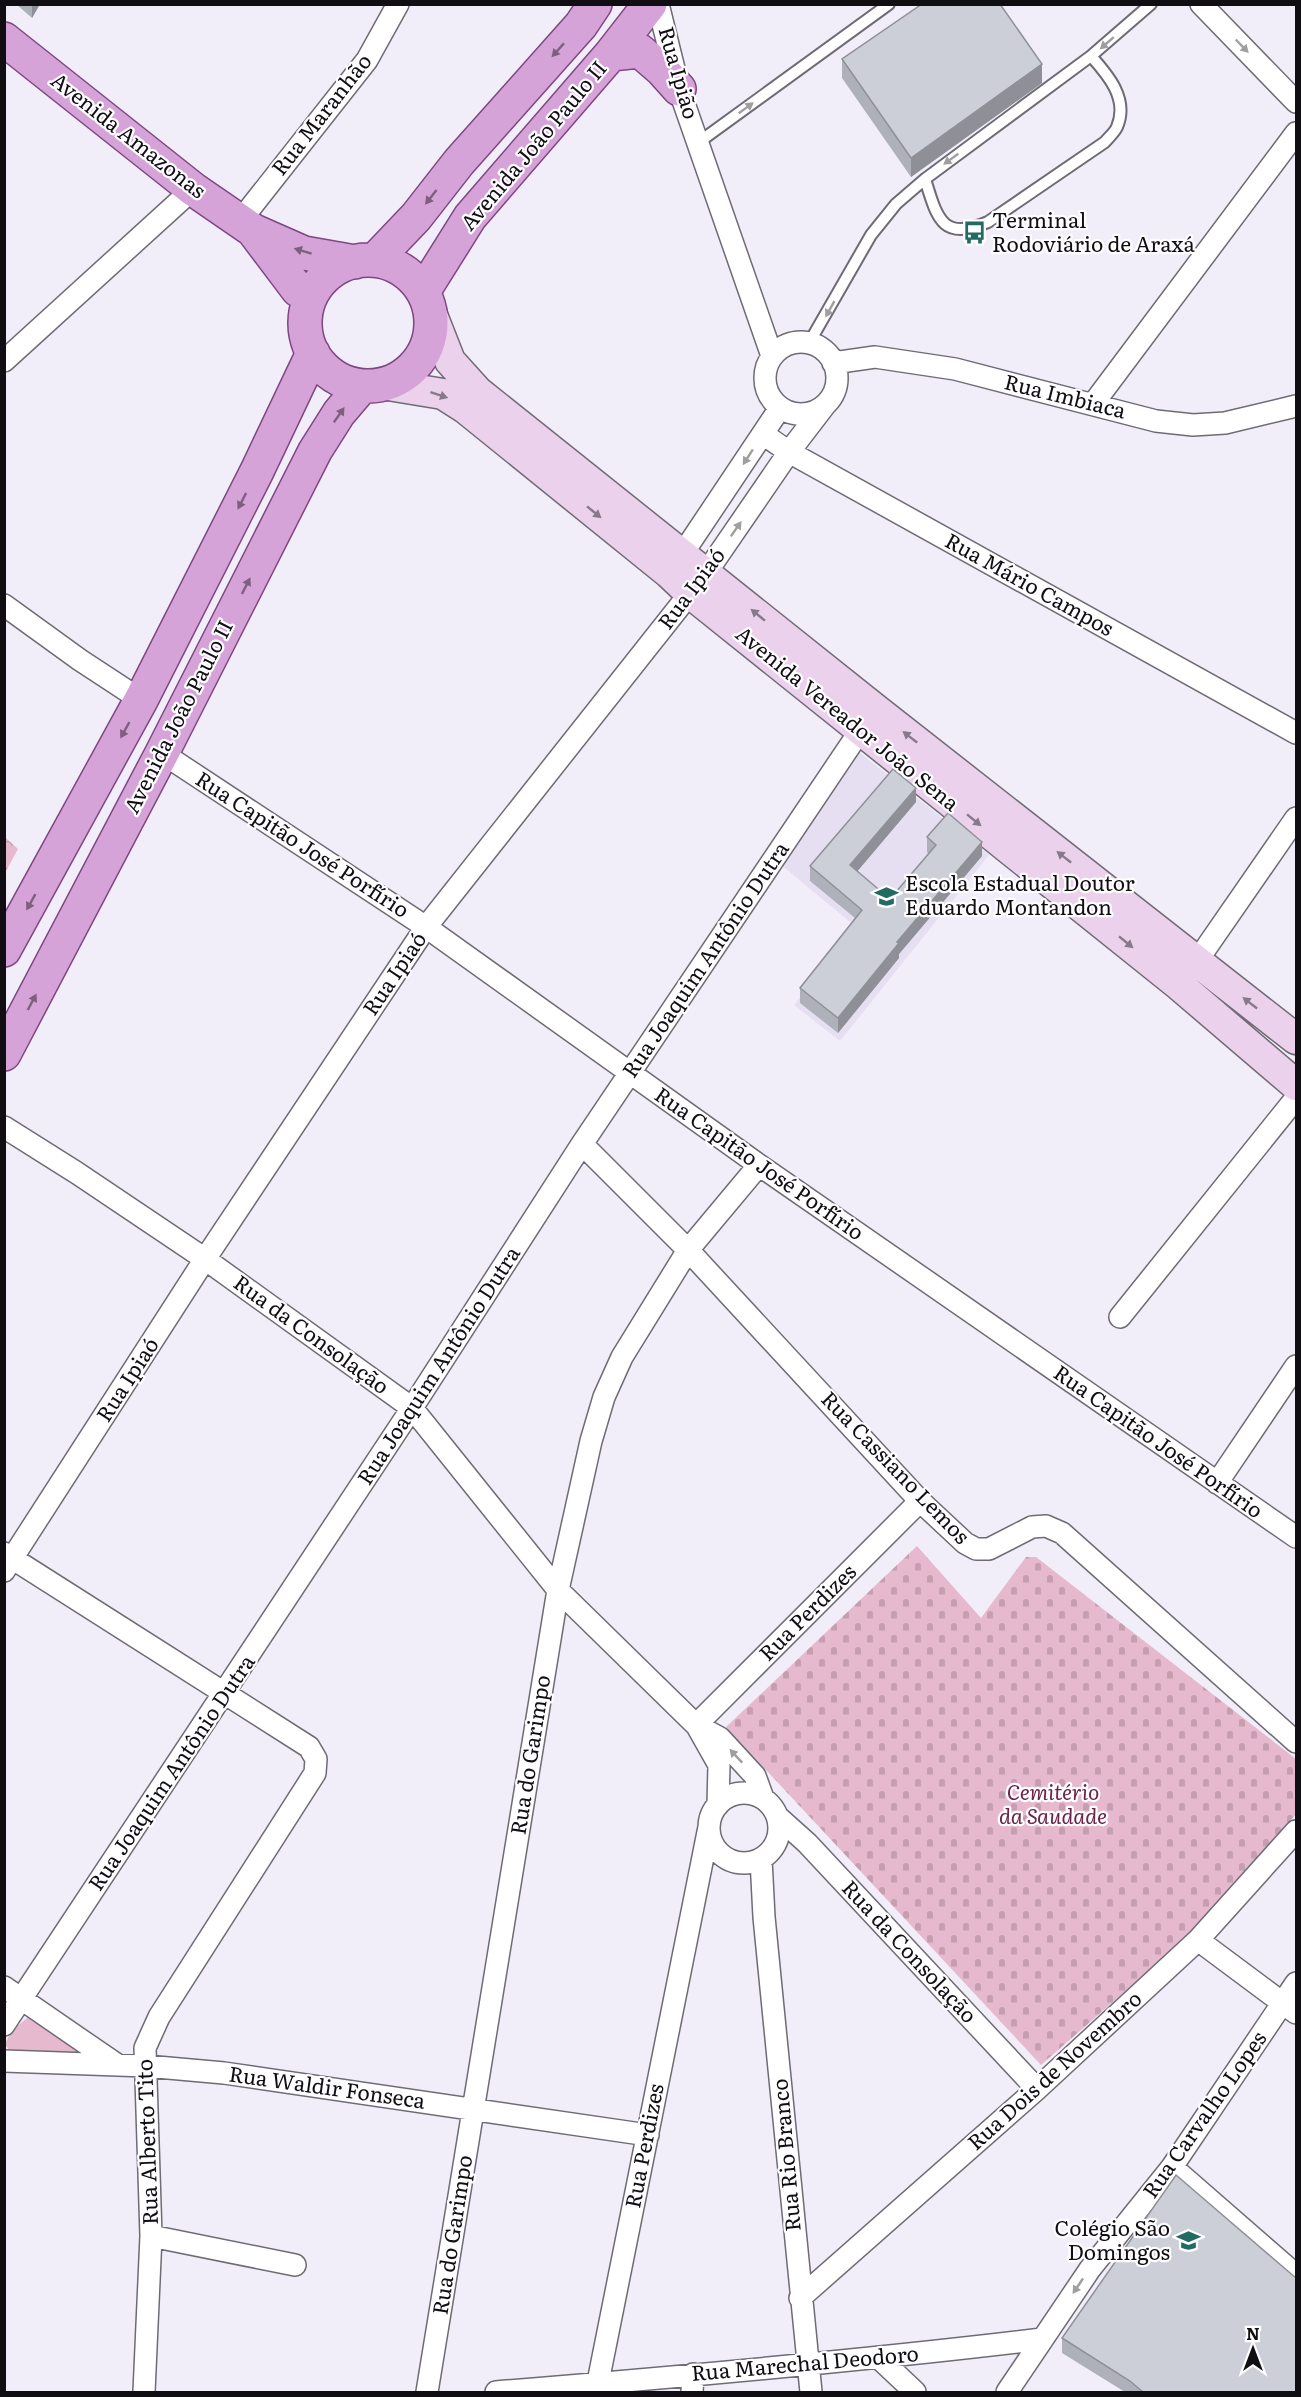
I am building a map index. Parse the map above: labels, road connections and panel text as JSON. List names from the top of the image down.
{
  "streets": {
    "main road": ["Avenida Amazonas", "Avenida João Paulo II", "Avenida Vereador João Sena"],
    "street": [
      "Rua Ipião",
      "Rua Maranhão",
      "Rua Imbiaca",
      "Rua Mário Campos",
      "Rua Ipiaó",
      "Rua Capitão José Porfírio",
      "Rua Joaquim Antônio Dutra",
      "Rua da Consolação",
      "Rua Cassiano Lemos",
      "Rua Perdizes",
      "Rua do Garimpo",
      "Rua Dois de Novembro",
      "Rua Waldir Fonseca",
      "Rua Carvalho Lopes",
      "Rua Alberto Tito",
      "Rua Rio Branco",
      "Rua Marechal Deodoro"
    ]
  },
  "crossings": [
    ["Rua Maranhão", "Avenida Amazonas"],
    ["Avenida João Paulo II", "Avenida Vereador João Sena"],
    ["Avenida João Paulo II", "Rua Capitão José Porfírio"],
    ["Rua Imbiaca", "Rua Ipiaó"],
    ["Rua Mário Campos", "Rua Ipiaó"],
    ["Rua Ipiaó", "Avenida Vereador João Sena"],
    ["Rua Ipiaó", "Rua Capitão José Porfírio"],
    ["Rua Ipiaó", "Rua da Consolação"],
    ["Avenida Vereador João Sena", "Rua Joaquim Antônio Dutra"],
    ["Rua Capitão José Porfírio", "Rua Joaquim Antônio Dutra"],
    ["Rua Capitão José Porfírio", "Rua do Garimpo"],
    ["Rua Joaquim Antônio Dutra", "Rua da Consolação"],
    ["Rua Joaquim Antônio Dutra", "Rua Cassiano Lemos"],
    ["Rua Joaquim Antônio Dutra", "Rua Alberto Tito"],
    ["Rua da Consolação", "Rua Perdizes"],
    ["Rua da Consolação", "Rua do Garimpo"],
    ["Rua da Consolação", "Rua Dois de Novembro"],
    ["Rua da Consolação", "Rua Rio Branco"],
    ["Rua Cassiano Lemos", "Rua Perdizes"],
    ["Rua Cassiano Lemos", "Rua do Garimpo"],
    ["Rua Perdizes", "Rua Waldir Fonseca"],
    ["Rua Perdizes", "Rua Rio Branco"],
    ["Rua Perdizes", "Rua Marechal Deodoro"],
    ["Rua do Garimpo", "Rua Waldir Fonseca"],
    ["Rua Dois de Novembro", "Rua Rio Branco"],
    ["Rua Waldir Fonseca", "Rua Alberto Tito"],
    ["Rua Carvalho Lopes", "Rua Marechal Deodoro"],
    ["Rua Rio Branco", "Rua Marechal Deodoro"]
  ],
  "one_way": ["Rua Carvalho Lopes"],
  "parks": ["Cemitério da Saudade"],
  "places": {
    "bus stop": ["Terminal Rodoviário de Araxá"],
    "school or university": ["Escola Estadual Doutor Eduardo Montandon", "Colégio São Domingos"]
  },
  "north": "top"
}
